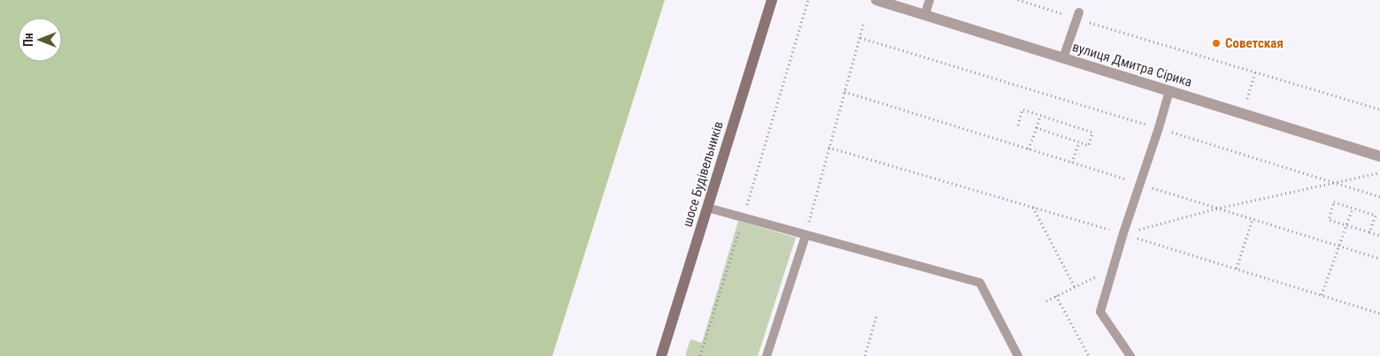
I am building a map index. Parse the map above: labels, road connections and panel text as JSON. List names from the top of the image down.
{
  "streets": {
    "main road": ["шосе Будівельників"],
    "street": ["вулиця Дмитра Сірика"]
  },
  "places": ["Советская"],
  "north": "left"
}
